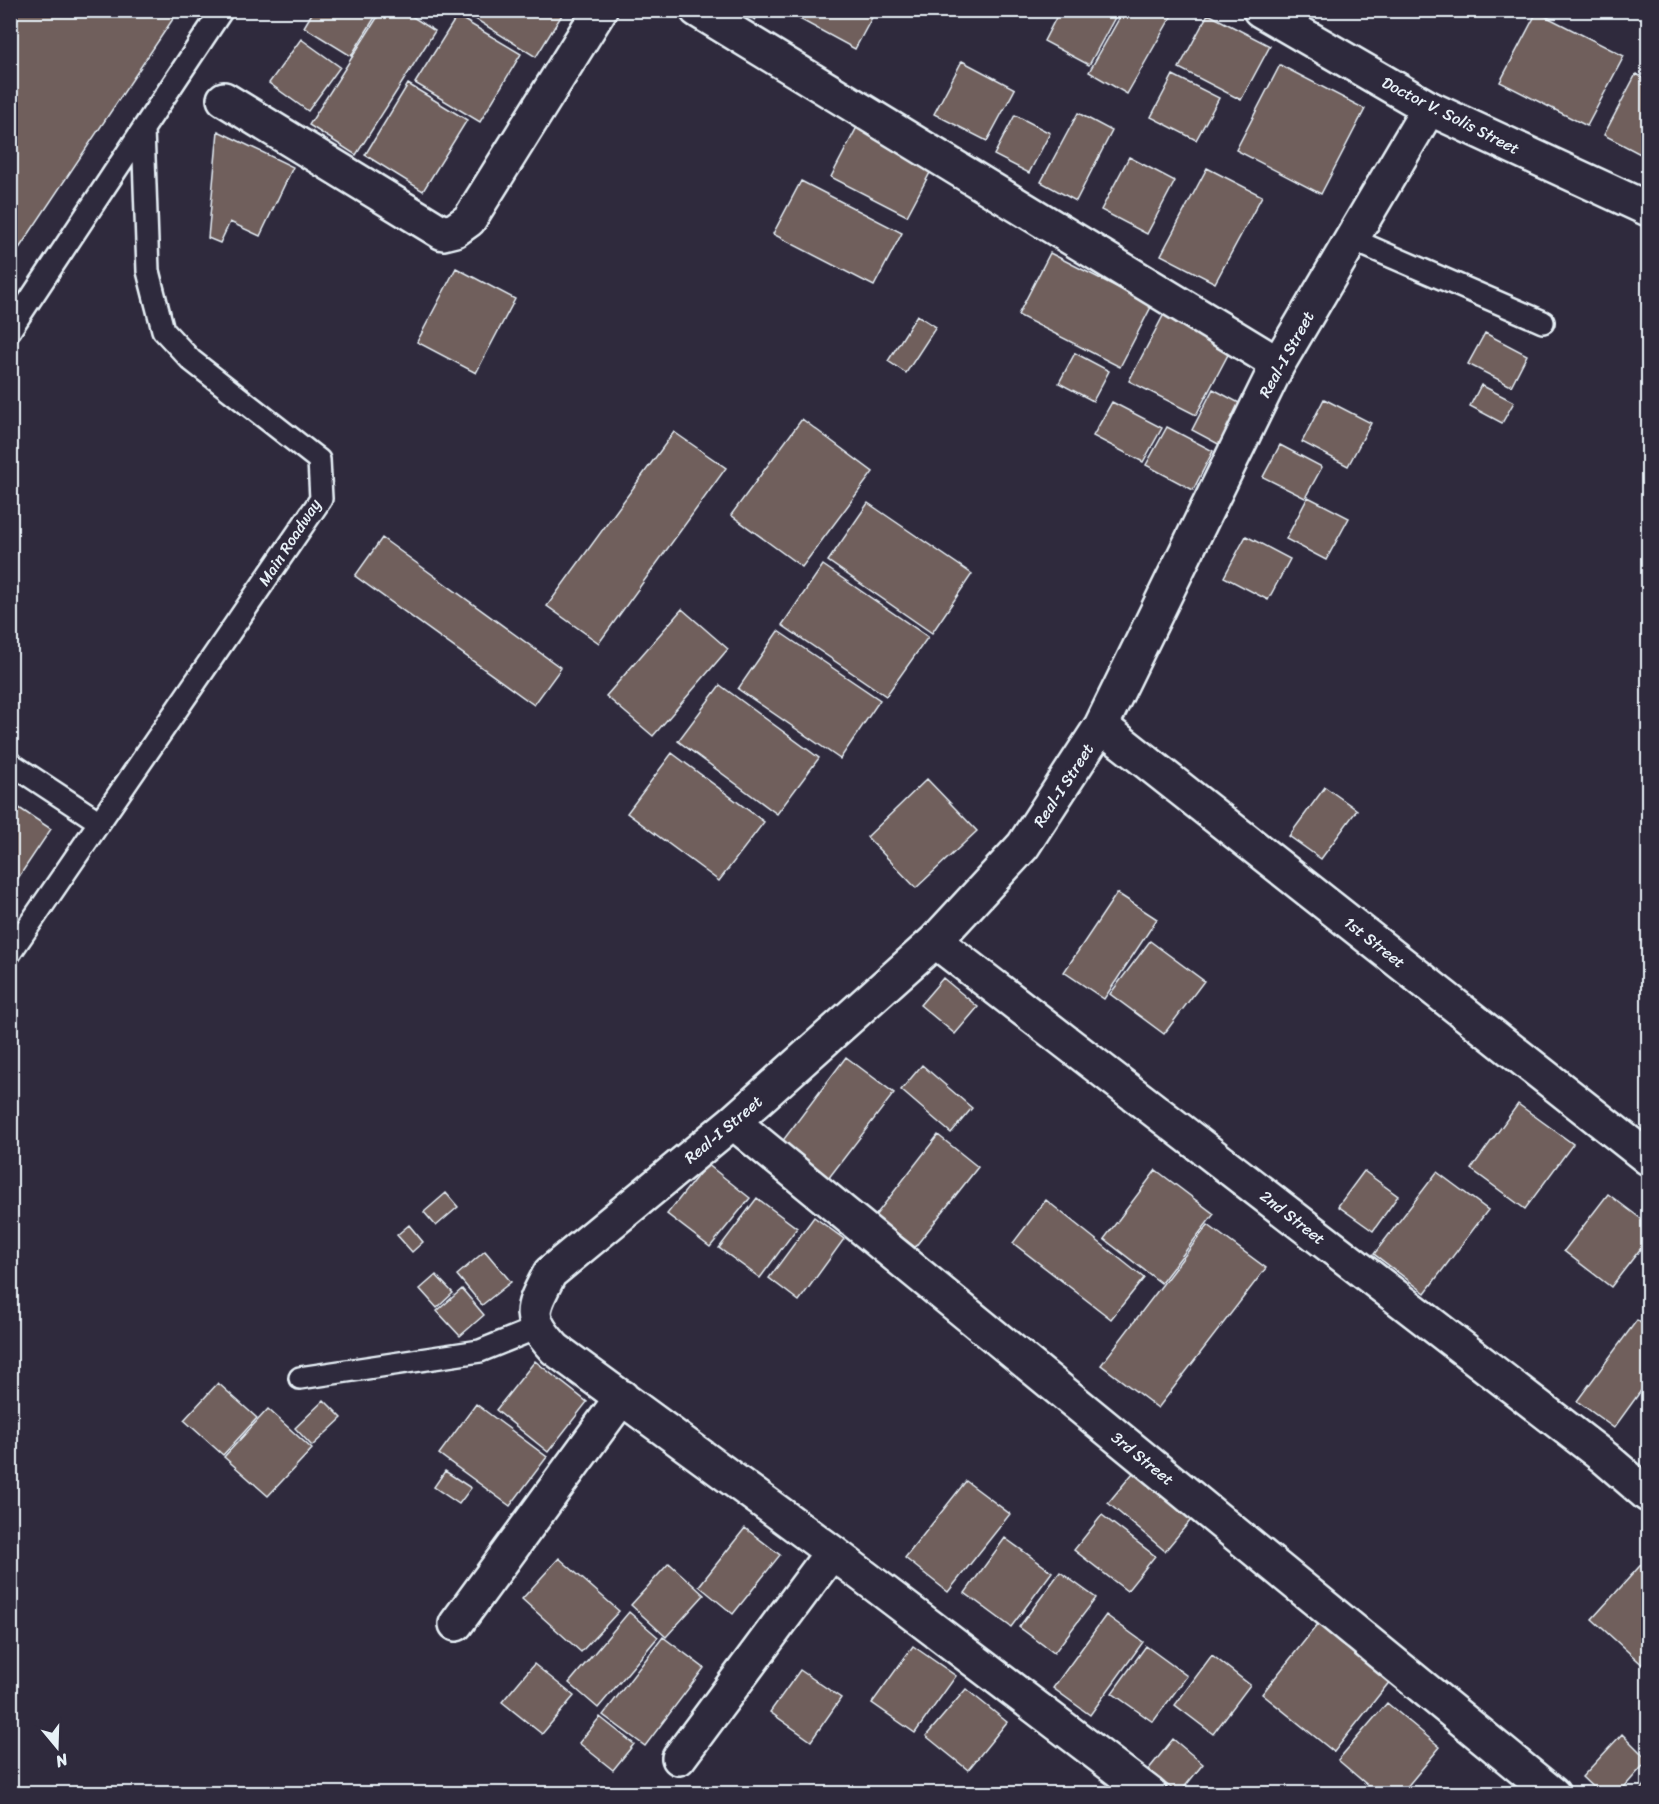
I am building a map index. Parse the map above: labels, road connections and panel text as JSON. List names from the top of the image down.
{
  "streets": {
    "street": [
      "Doctor V. Solis Street",
      "Real-I Street",
      "1st Street",
      "2nd Street",
      "3rd Street"
    ],
    "lane": ["Main Roadway"]
  },
  "crossings": [
    ["Doctor V. Solis Street", "Real-I Street"],
    ["Real-I Street", "1st Street"],
    ["Real-I Street", "2nd Street"],
    ["Real-I Street", "3rd Street"]
  ],
  "north": "bottom"
}
